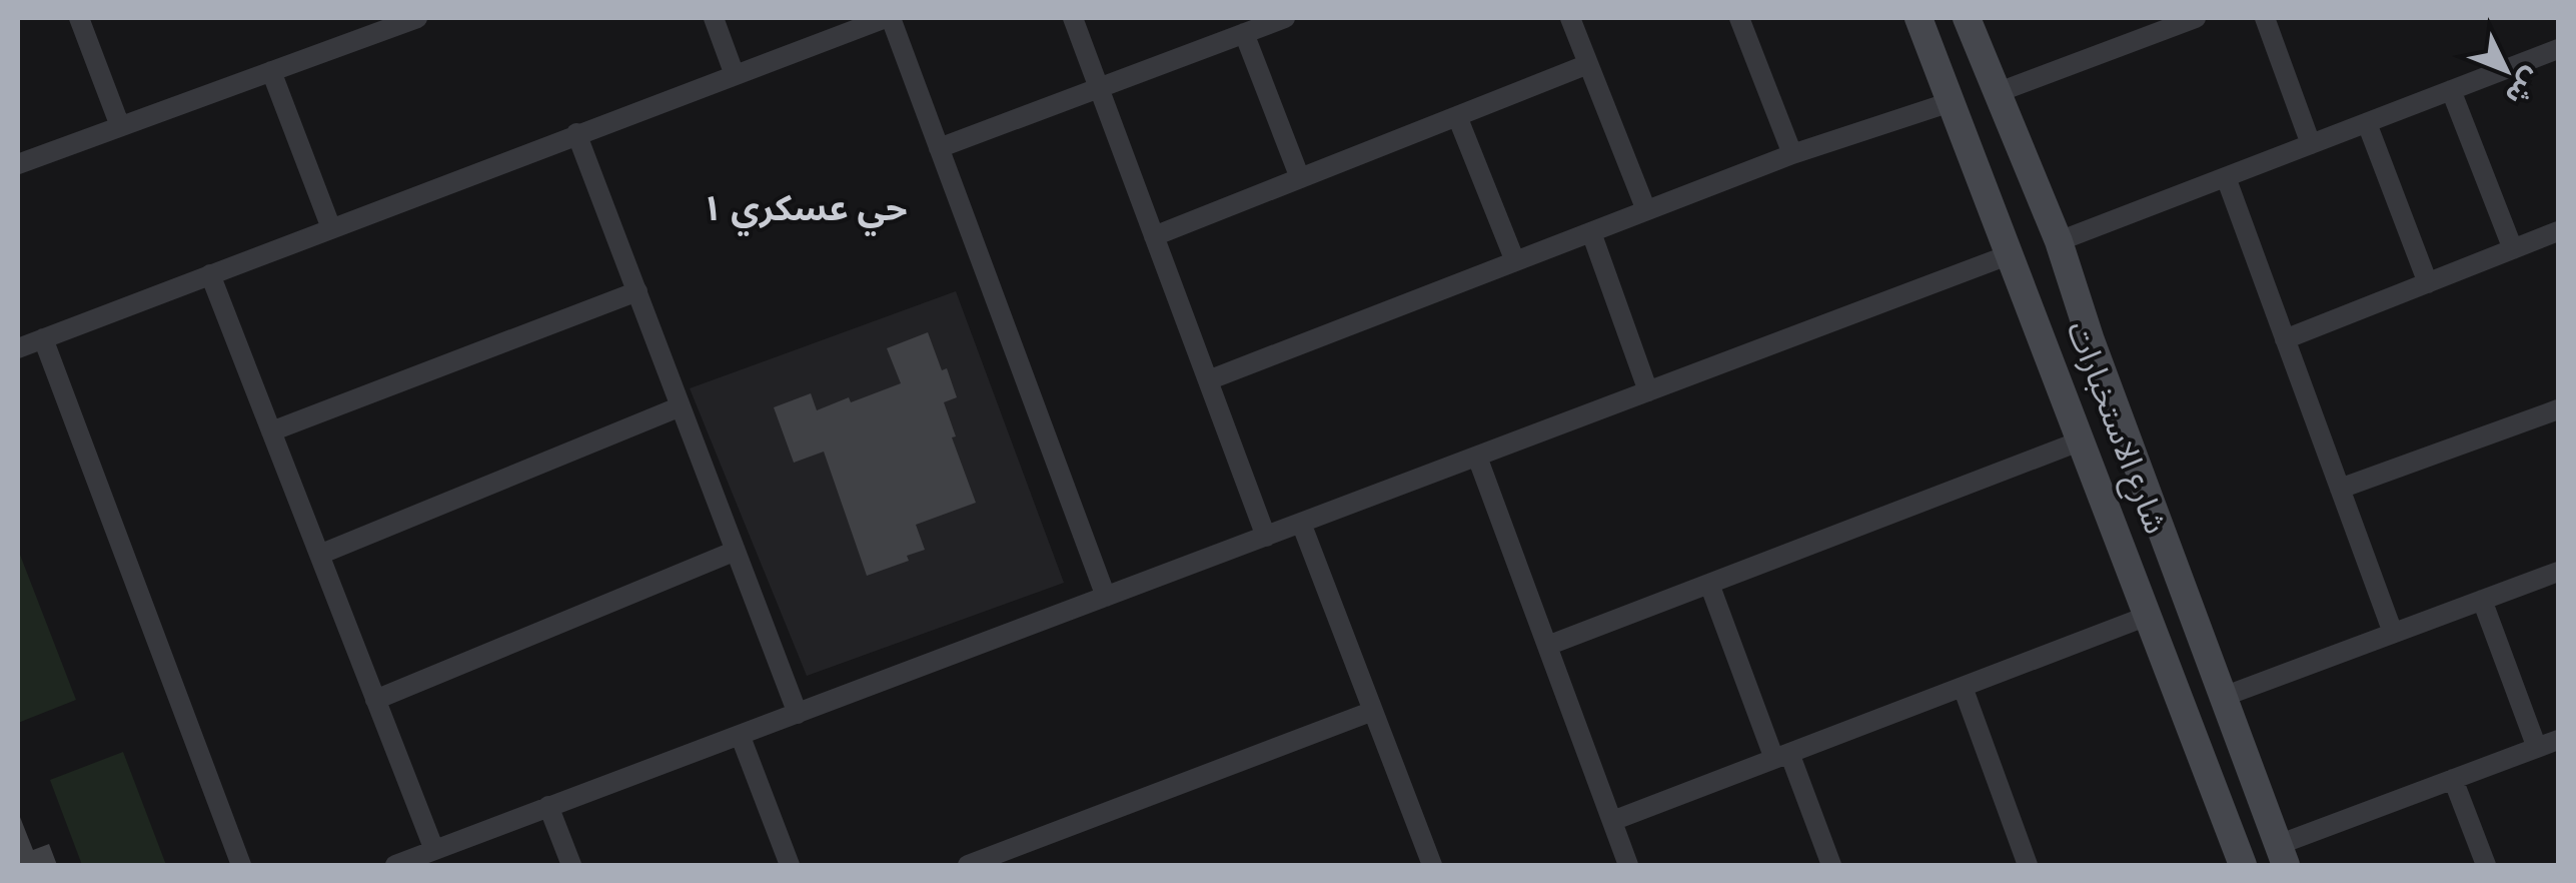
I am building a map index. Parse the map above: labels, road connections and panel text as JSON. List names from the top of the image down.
{
  "streets": {
    "main road": ["شارع الاستخبارات"]
  },
  "districts": ["حي عسكري ١"],
  "north": "bottom right"
}
